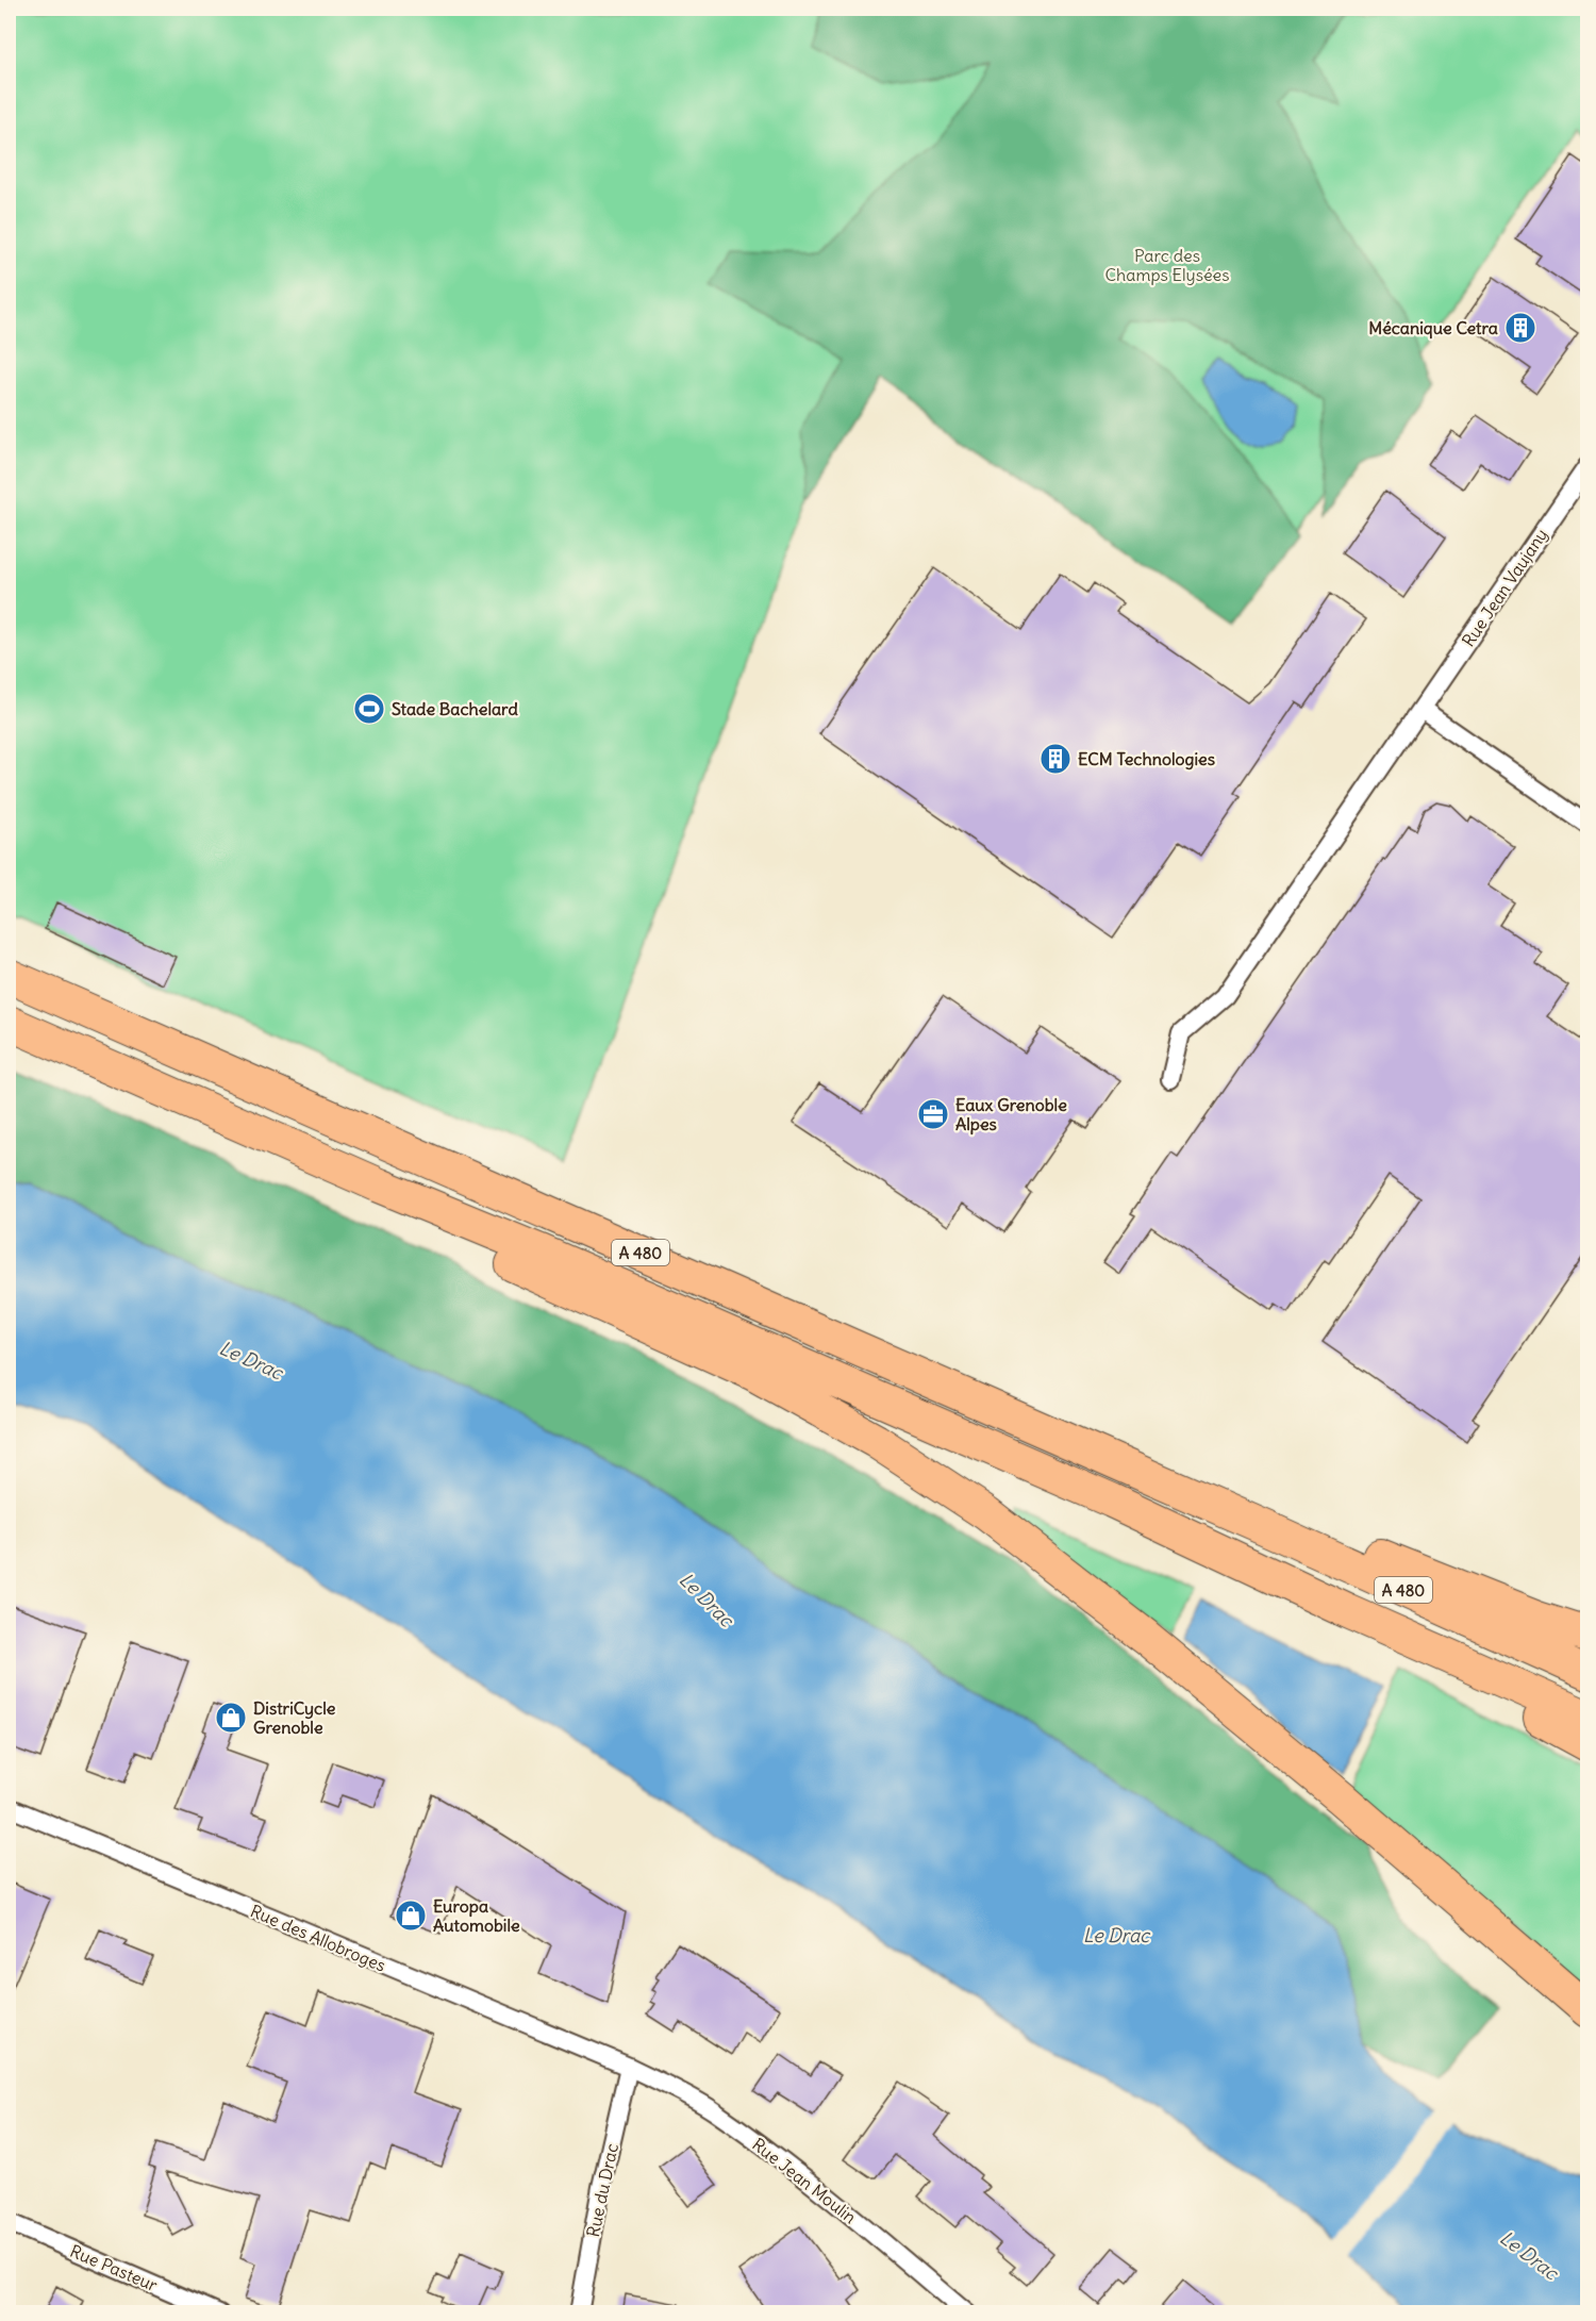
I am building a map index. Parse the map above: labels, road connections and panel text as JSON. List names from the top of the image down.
{
  "streets": {
    "highway": ["A 480"],
    "street": [
      "Rue Jean Vaujany",
      "Rue des Allobroges",
      "Rue Jean Moulin",
      "Rue du Drac",
      "Rue Pasteur"
    ]
  },
  "crossings": [
    ["Rue des Allobroges", "Rue Jean Moulin"],
    ["Rue des Allobroges", "Rue du Drac"],
    ["Rue Jean Moulin", "Rue du Drac"]
  ],
  "water": ["Le Drac"],
  "parks": ["Parc des Champs Elysées"],
  "places": {
    "building": ["Mécanique Cetra", "ECM Technologies"],
    "sports": ["Stade Bachelard"],
    "office": ["Eaux Grenoble Alpes"],
    "shop": ["DistriCycle Grenoble", "Europa Automobile"]
  }
}
